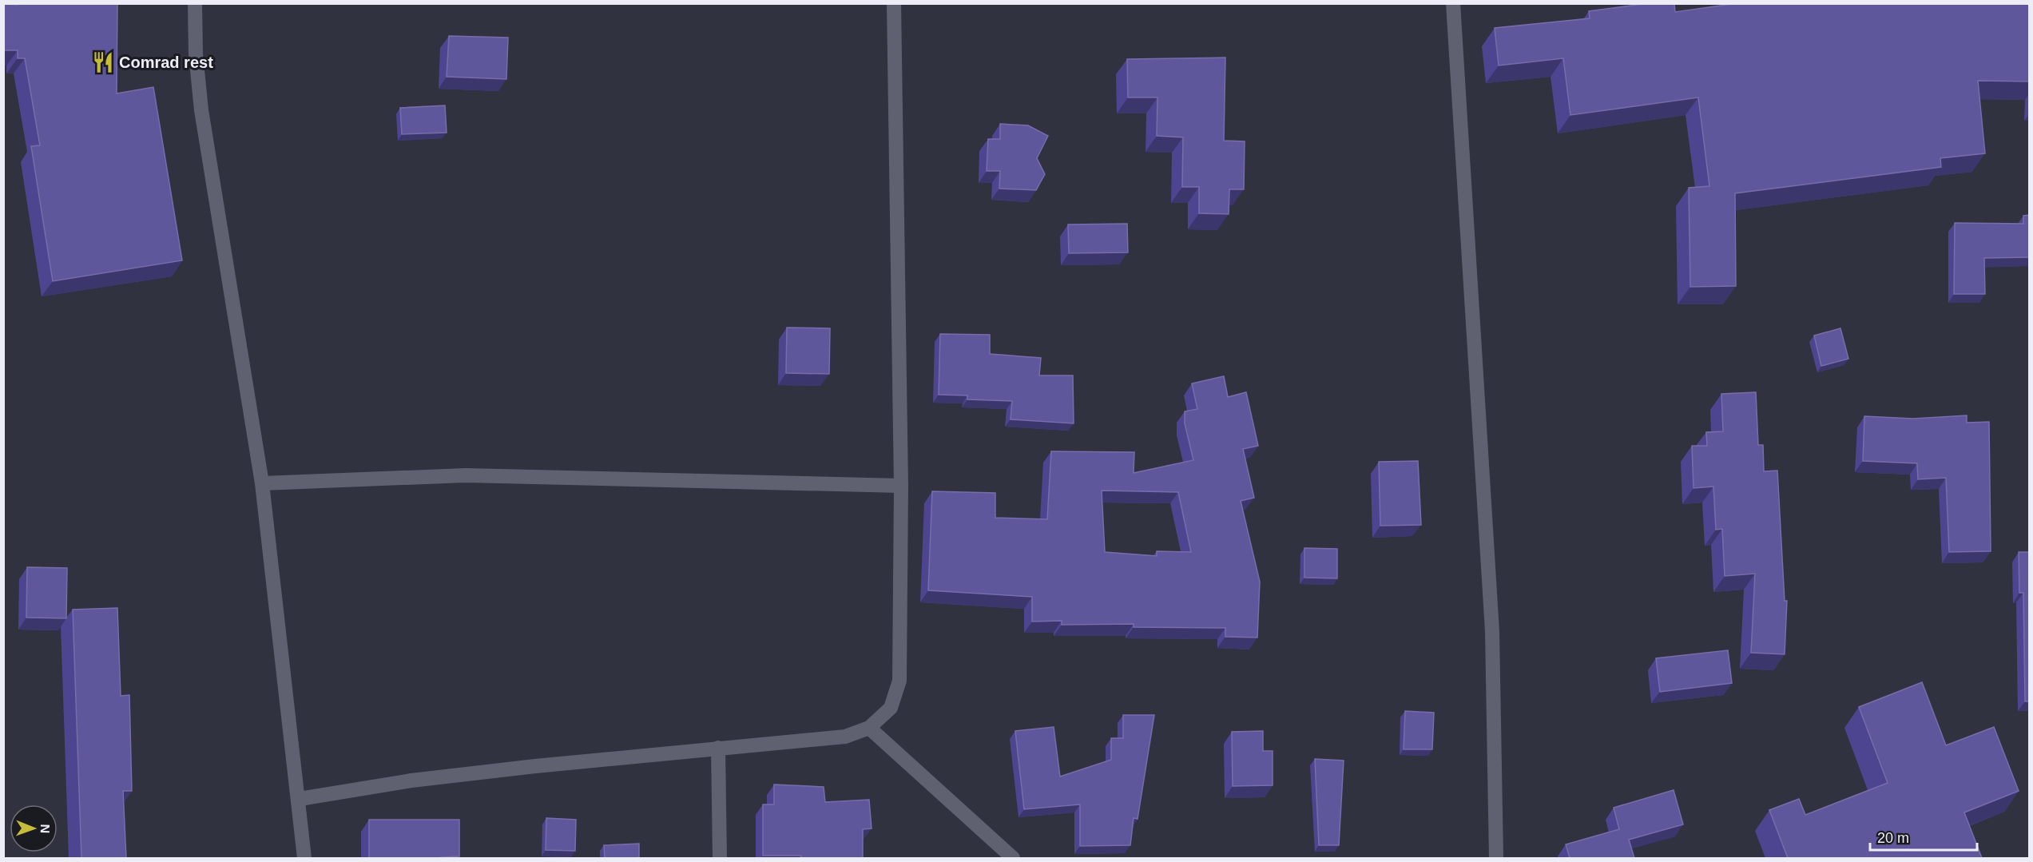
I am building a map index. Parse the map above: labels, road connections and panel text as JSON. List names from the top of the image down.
{
  "places": {
    "restaurant": ["Comrad rest"]
  },
  "scale_bar": "20 m",
  "north": "right"
}
